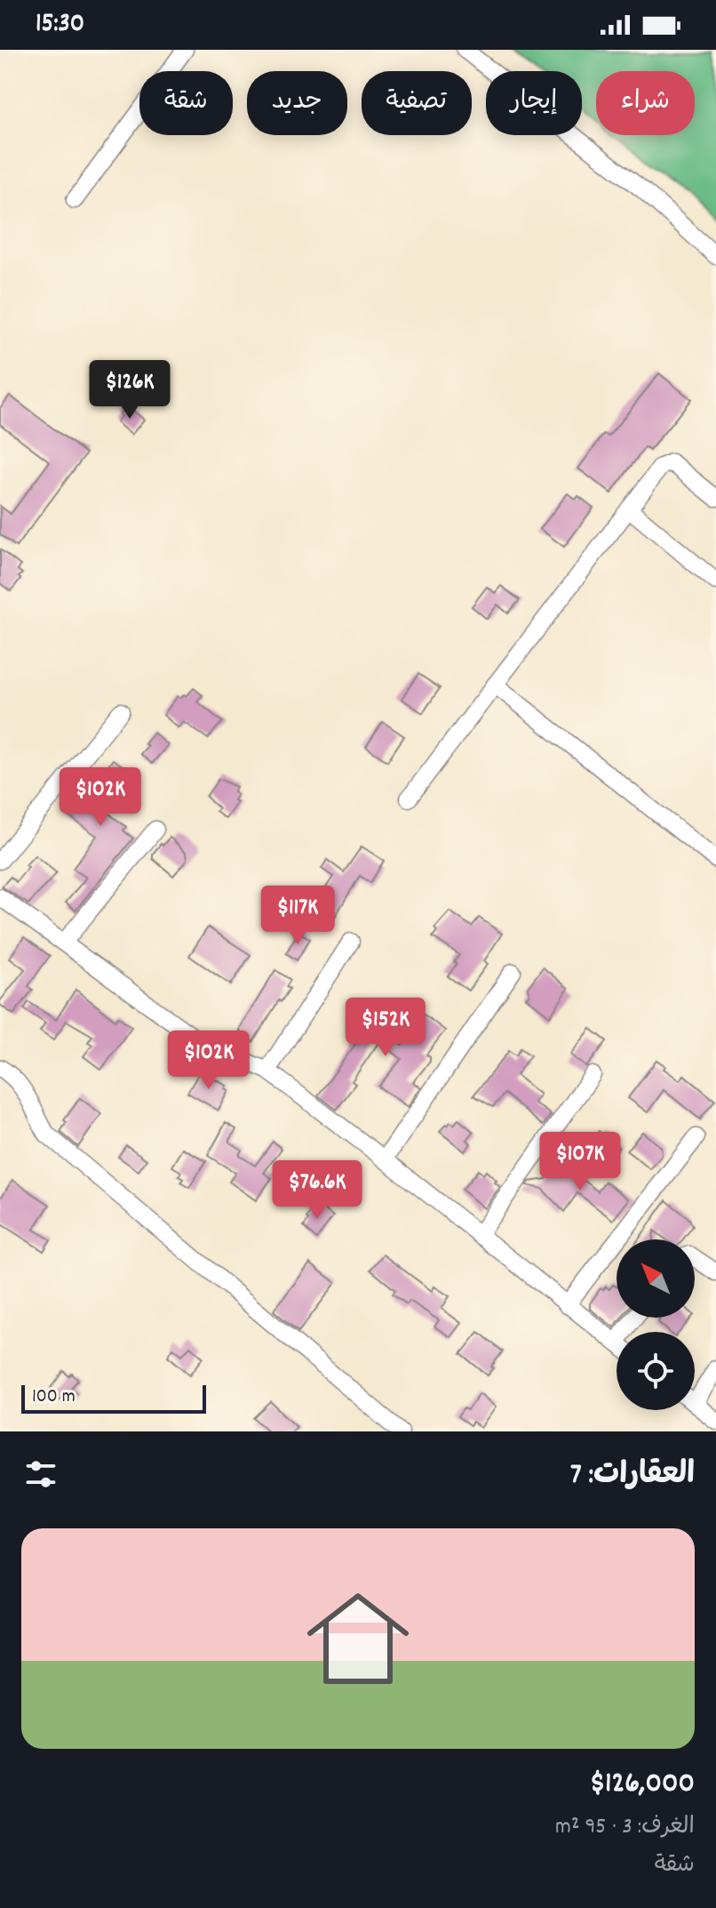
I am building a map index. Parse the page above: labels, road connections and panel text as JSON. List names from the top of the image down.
{
  "scale_bar": "100 m",
  "north": "top left",
  "page": {
    "status": "15:30",
    "chip": [
      "شراء",
      "إيجار",
      "تصفية",
      "جديد",
      "شقة"
    ],
    "price": [
      "$126K",
      "$102K",
      "$117K",
      "$152K",
      "$102K",
      "$107K",
      "$76.6K"
    ],
    "scale": "100 m",
    "heading": "العقارات: 7",
    "list": [
      {
        "name": "$126,000",
        "note": "الغرف: 3 · 95 m² · شقة"
      }
    ]
  }
}
